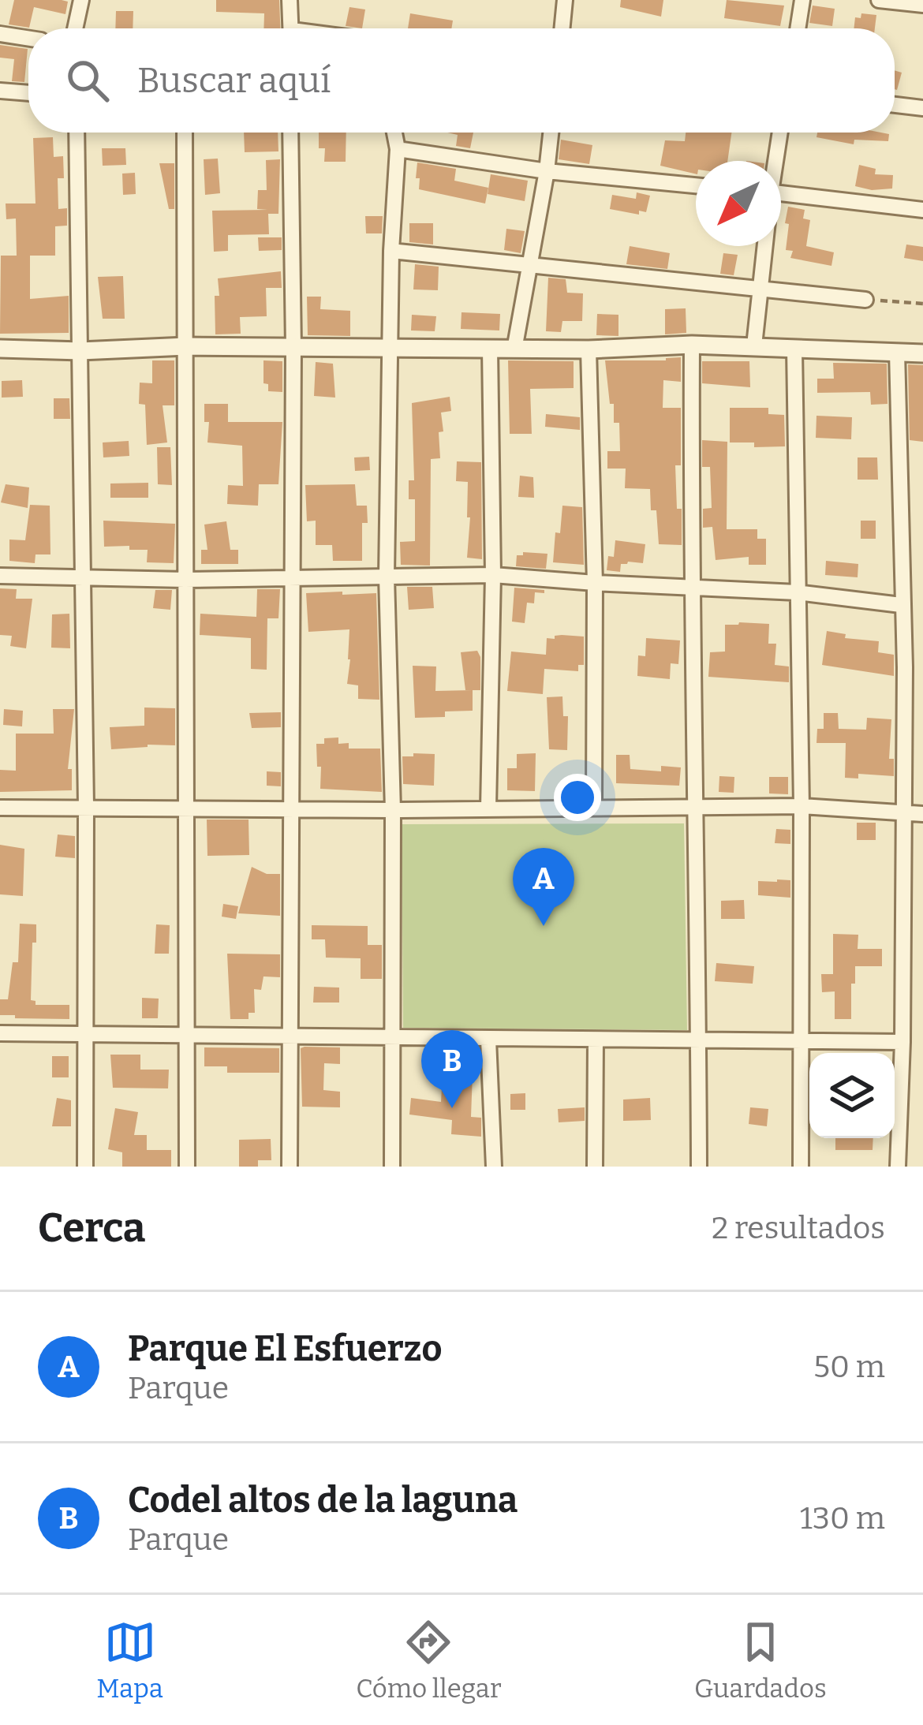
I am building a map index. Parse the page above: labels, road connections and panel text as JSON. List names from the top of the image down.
{
  "north": "bottom left",
  "page": {
    "search": "Buscar aquí",
    "pins": ["A", "B"],
    "heading": ["Cerca", "2 resultados"],
    "list": [
      {
        "mark": "A",
        "name": "Parque El Esfuerzo",
        "note": "Parque",
        "value": "50 m"
      },
      {
        "mark": "B",
        "name": "Codel altos de la laguna",
        "note": "Parque",
        "value": "130 m"
      }
    ],
    "nav": ["Mapa", "Cómo llegar", "Guardados"]
  }
}
